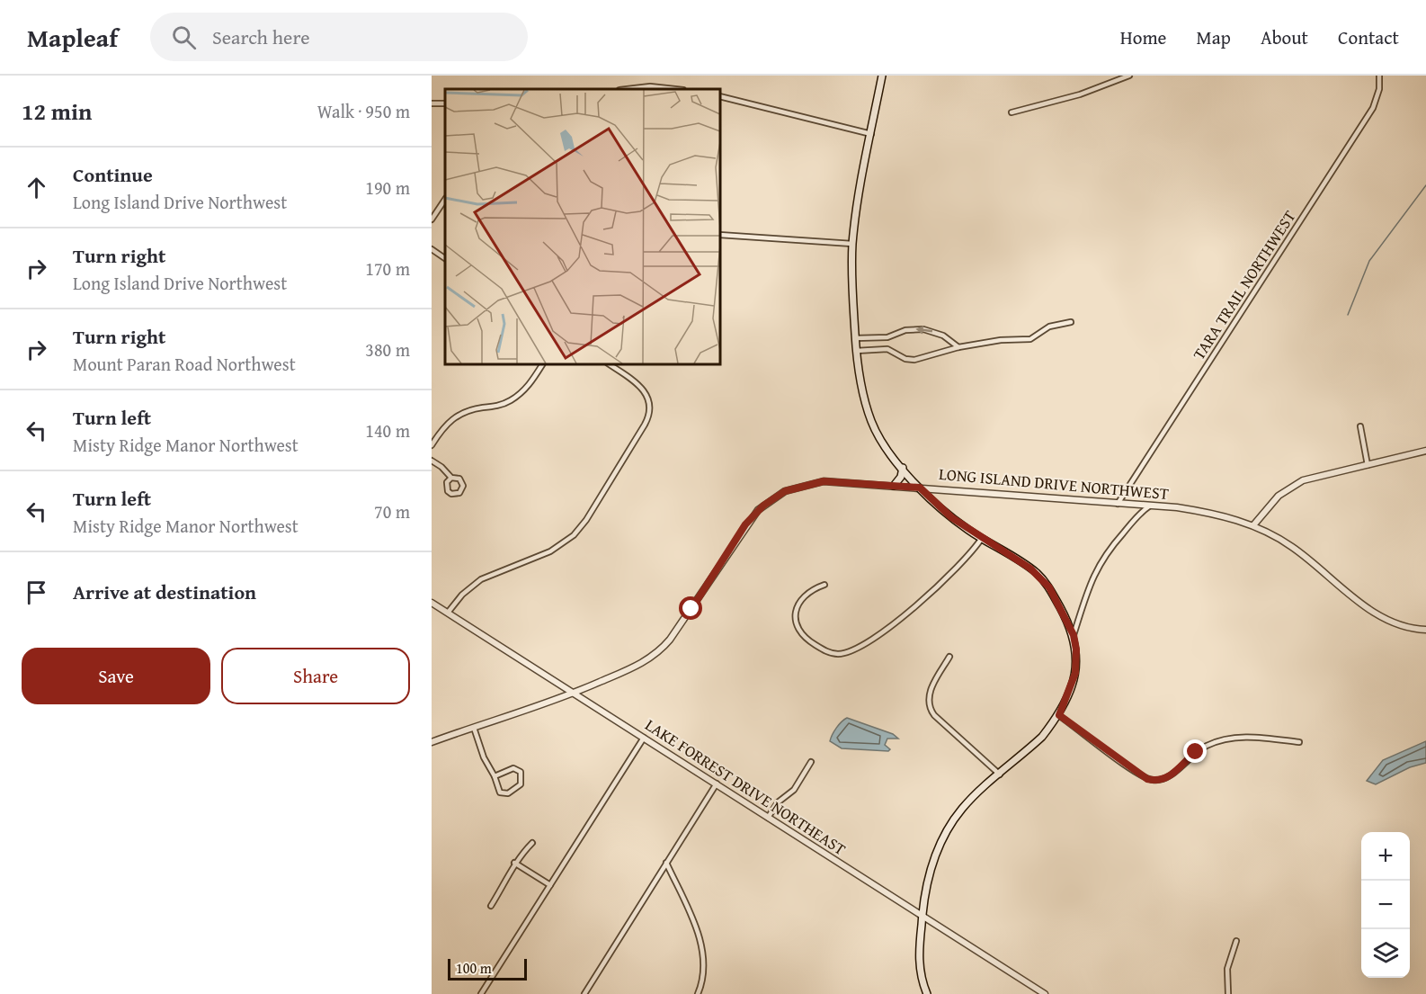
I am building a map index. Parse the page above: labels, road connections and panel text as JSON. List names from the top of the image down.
{
  "streets": {
    "street": ["TARA TRAIL NORTHWEST", "LONG ISLAND DRIVE NORTHWEST", "LAKE FORREST DRIVE NORTHEAST"]
  },
  "crossings": [
    ["TARA TRAIL NORTHWEST", "LONG ISLAND DRIVE NORTHWEST"],
    ["LONG ISLAND DRIVE NORTHWEST", "LAKE FORREST DRIVE NORTHEAST"]
  ],
  "scale_bar": "100 m",
  "page": {
    "header": "Mapleaf",
    "search": "Search here",
    "nav": [
      "Home",
      "Map",
      "About",
      "Contact"
    ],
    "heading": ["12 min", "Walk · 950 m"],
    "list": [
      ["Continue", "Long Island Drive Northwest", "190 m"],
      ["Turn right", "Long Island Drive Northwest", "170 m"],
      ["Turn right", "Mount Paran Road Northwest", "380 m"],
      ["Turn left", "Misty Ridge Manor Northwest", "140 m"],
      ["Turn left", "Misty Ridge Manor Northwest", "70 m"],
      "Arrive at destination"
    ],
    "buttons": ["Save", "Share"],
    "map_buttons": ["+", "−"],
    "scale": "100 m"
  }
}
